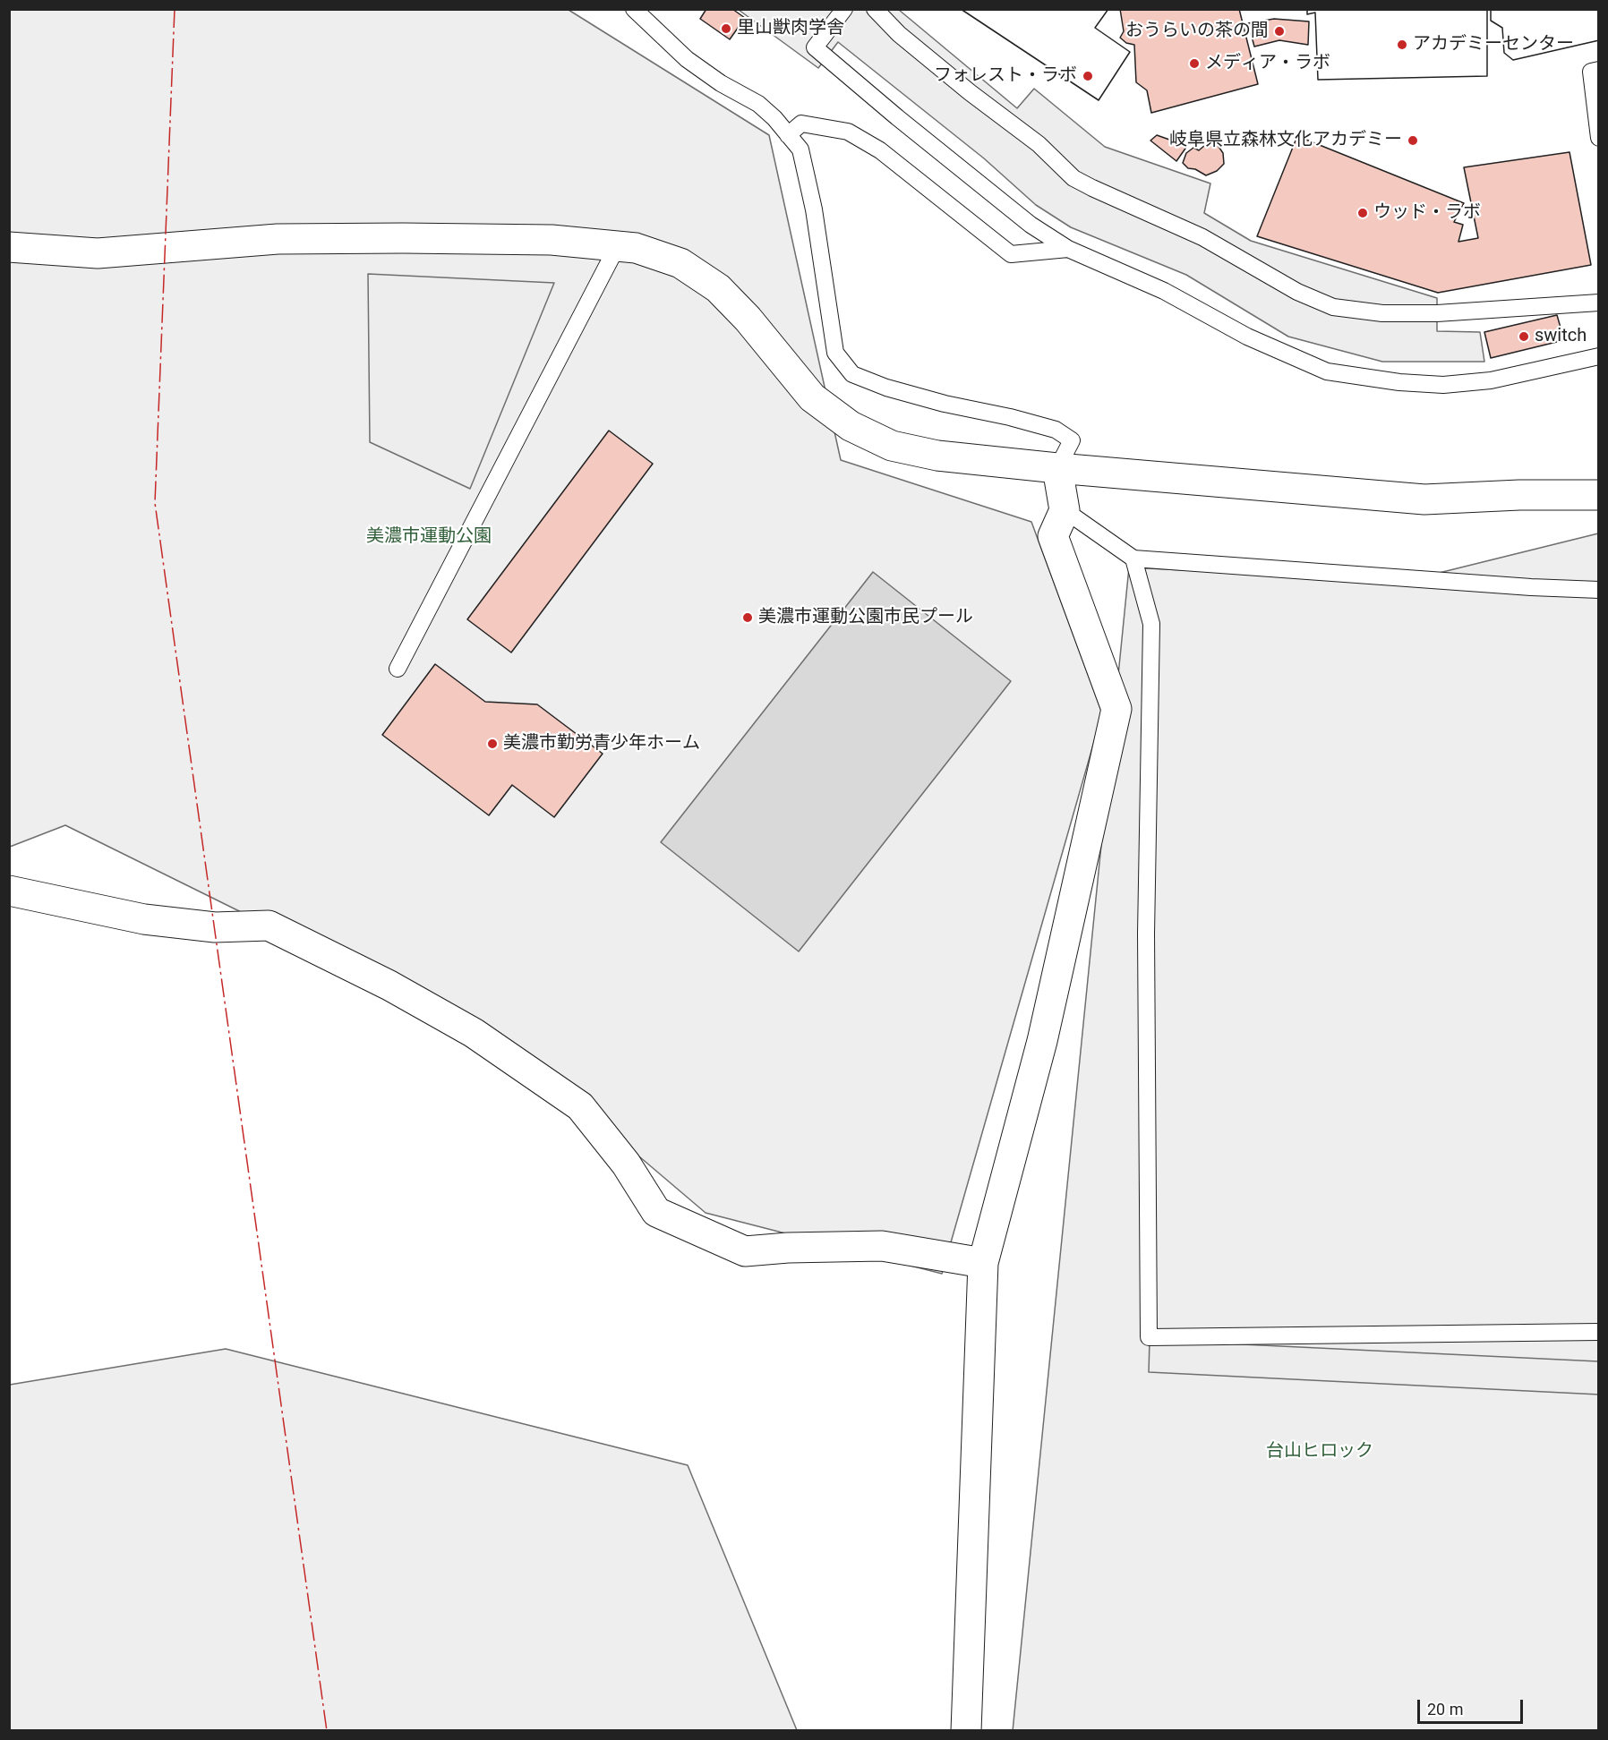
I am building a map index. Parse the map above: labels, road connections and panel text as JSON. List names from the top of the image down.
{
  "parks": ["美濃市運動公園", "台山ヒロック"],
  "places": [
    "里山獣肉学舎",
    "おうらいの茶の間",
    "アカデミーセンター",
    "メディア・ラボ",
    "フォレスト・ラボ",
    "岐阜県立森林文化アカデミー",
    "ウッド・ラボ",
    "switch",
    "美濃市運動公園市民プール",
    "美濃市勤労青少年ホーム"
  ],
  "scale_bar": "20 m"
}
